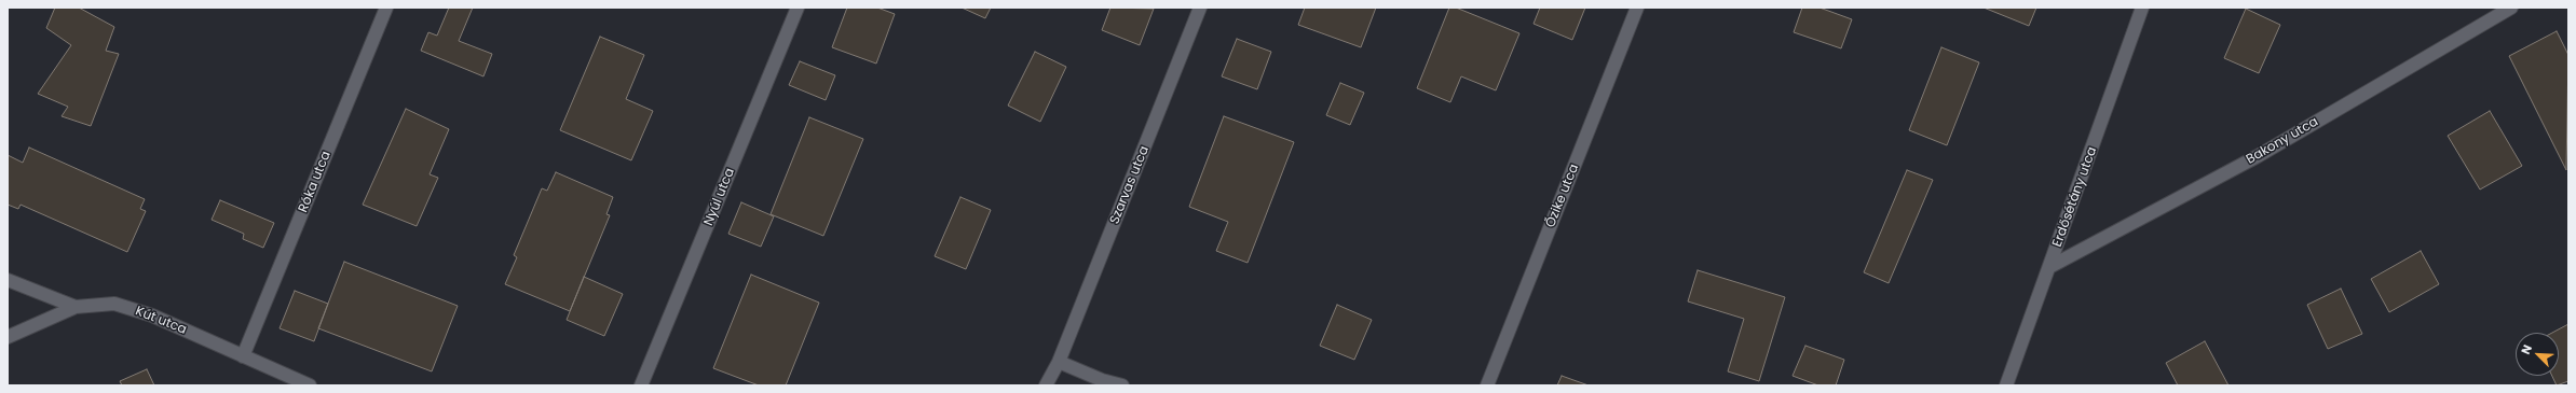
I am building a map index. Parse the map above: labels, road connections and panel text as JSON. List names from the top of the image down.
{
  "streets": {
    "street": [
      "Bakony utca",
      "Róka utca",
      "Szarvas utca",
      "Őzike utca",
      "Nyúl utca",
      "Erdősétány utca",
      "Kút utca"
    ]
  },
  "crossings": [
    ["Bakony utca", "Erdősétány utca"],
    ["Róka utca", "Kút utca"]
  ],
  "north": "top left"
}
